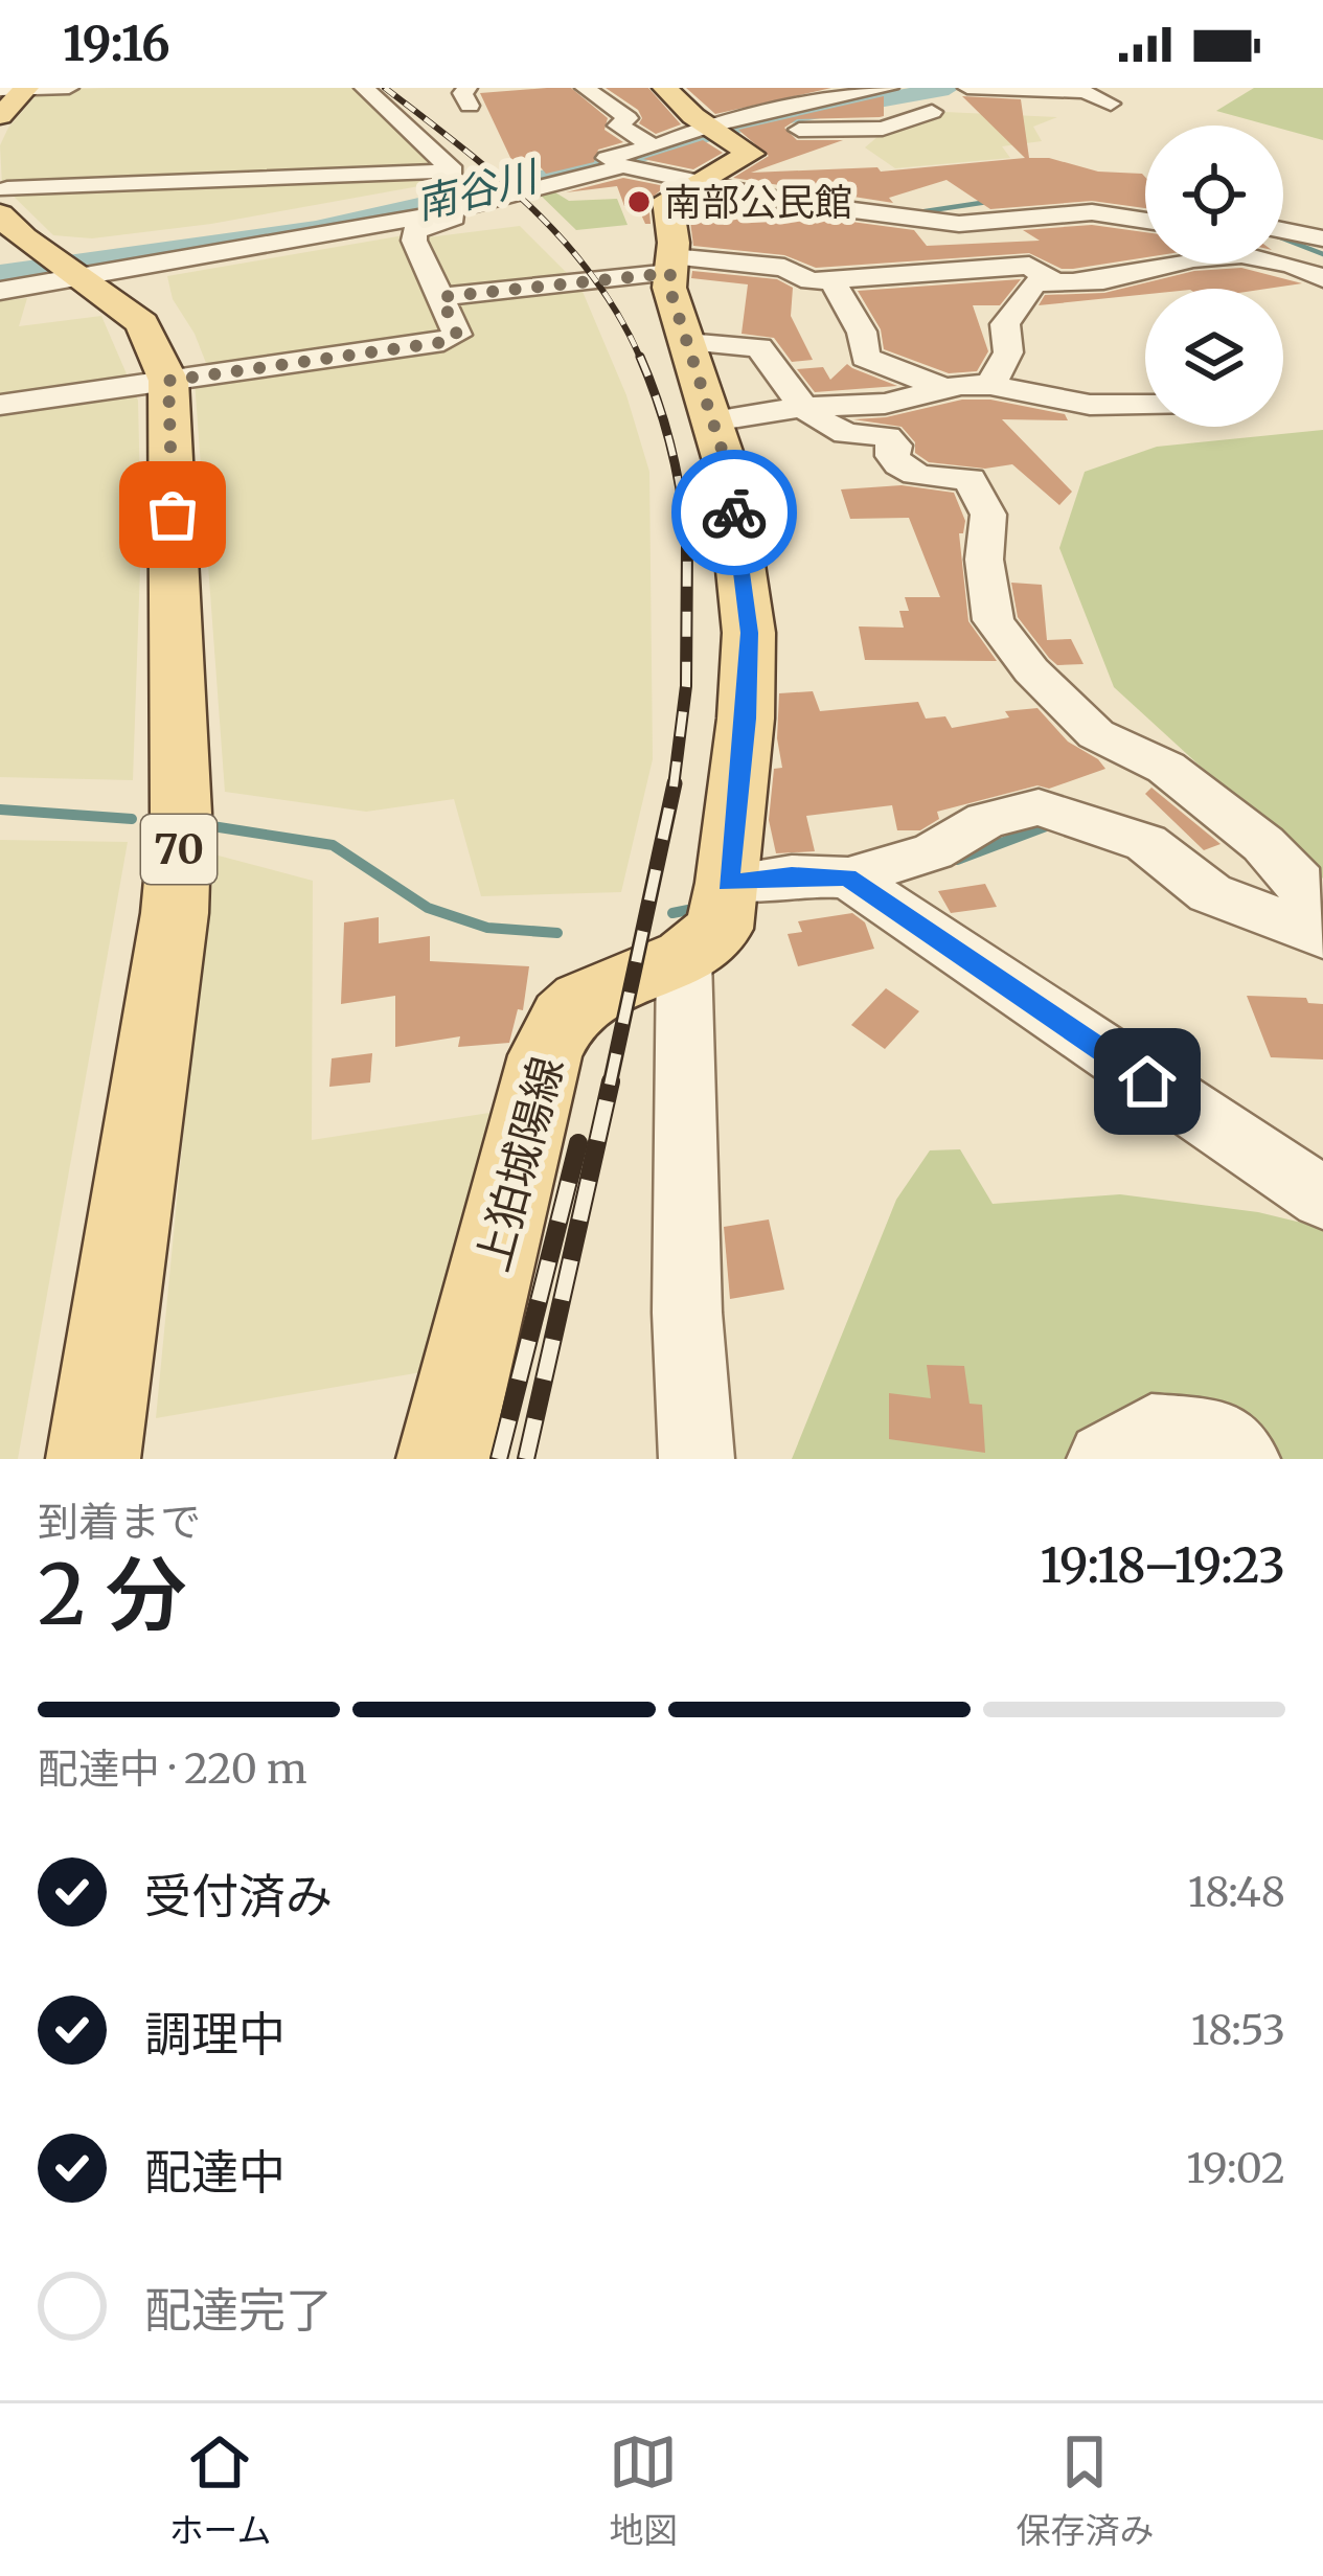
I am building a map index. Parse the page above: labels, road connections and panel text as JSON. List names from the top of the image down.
{
  "streets": {
    "main road": ["70", "上狛城陽線"]
  },
  "water": ["南谷川"],
  "places": ["南部公民館"],
  "page": {
    "status": "19:16",
    "heading": ["2 分", "到着まで", "19:18–19:23"],
    "bar": "配達中 · 220 m",
    "list": [
      ["受付済み", "18:48"],
      ["調理中", "18:53"],
      ["配達中", "19:02"],
      "配達完了"
    ],
    "tabs": ["ホーム", "地図", "保存済み"]
  }
}
